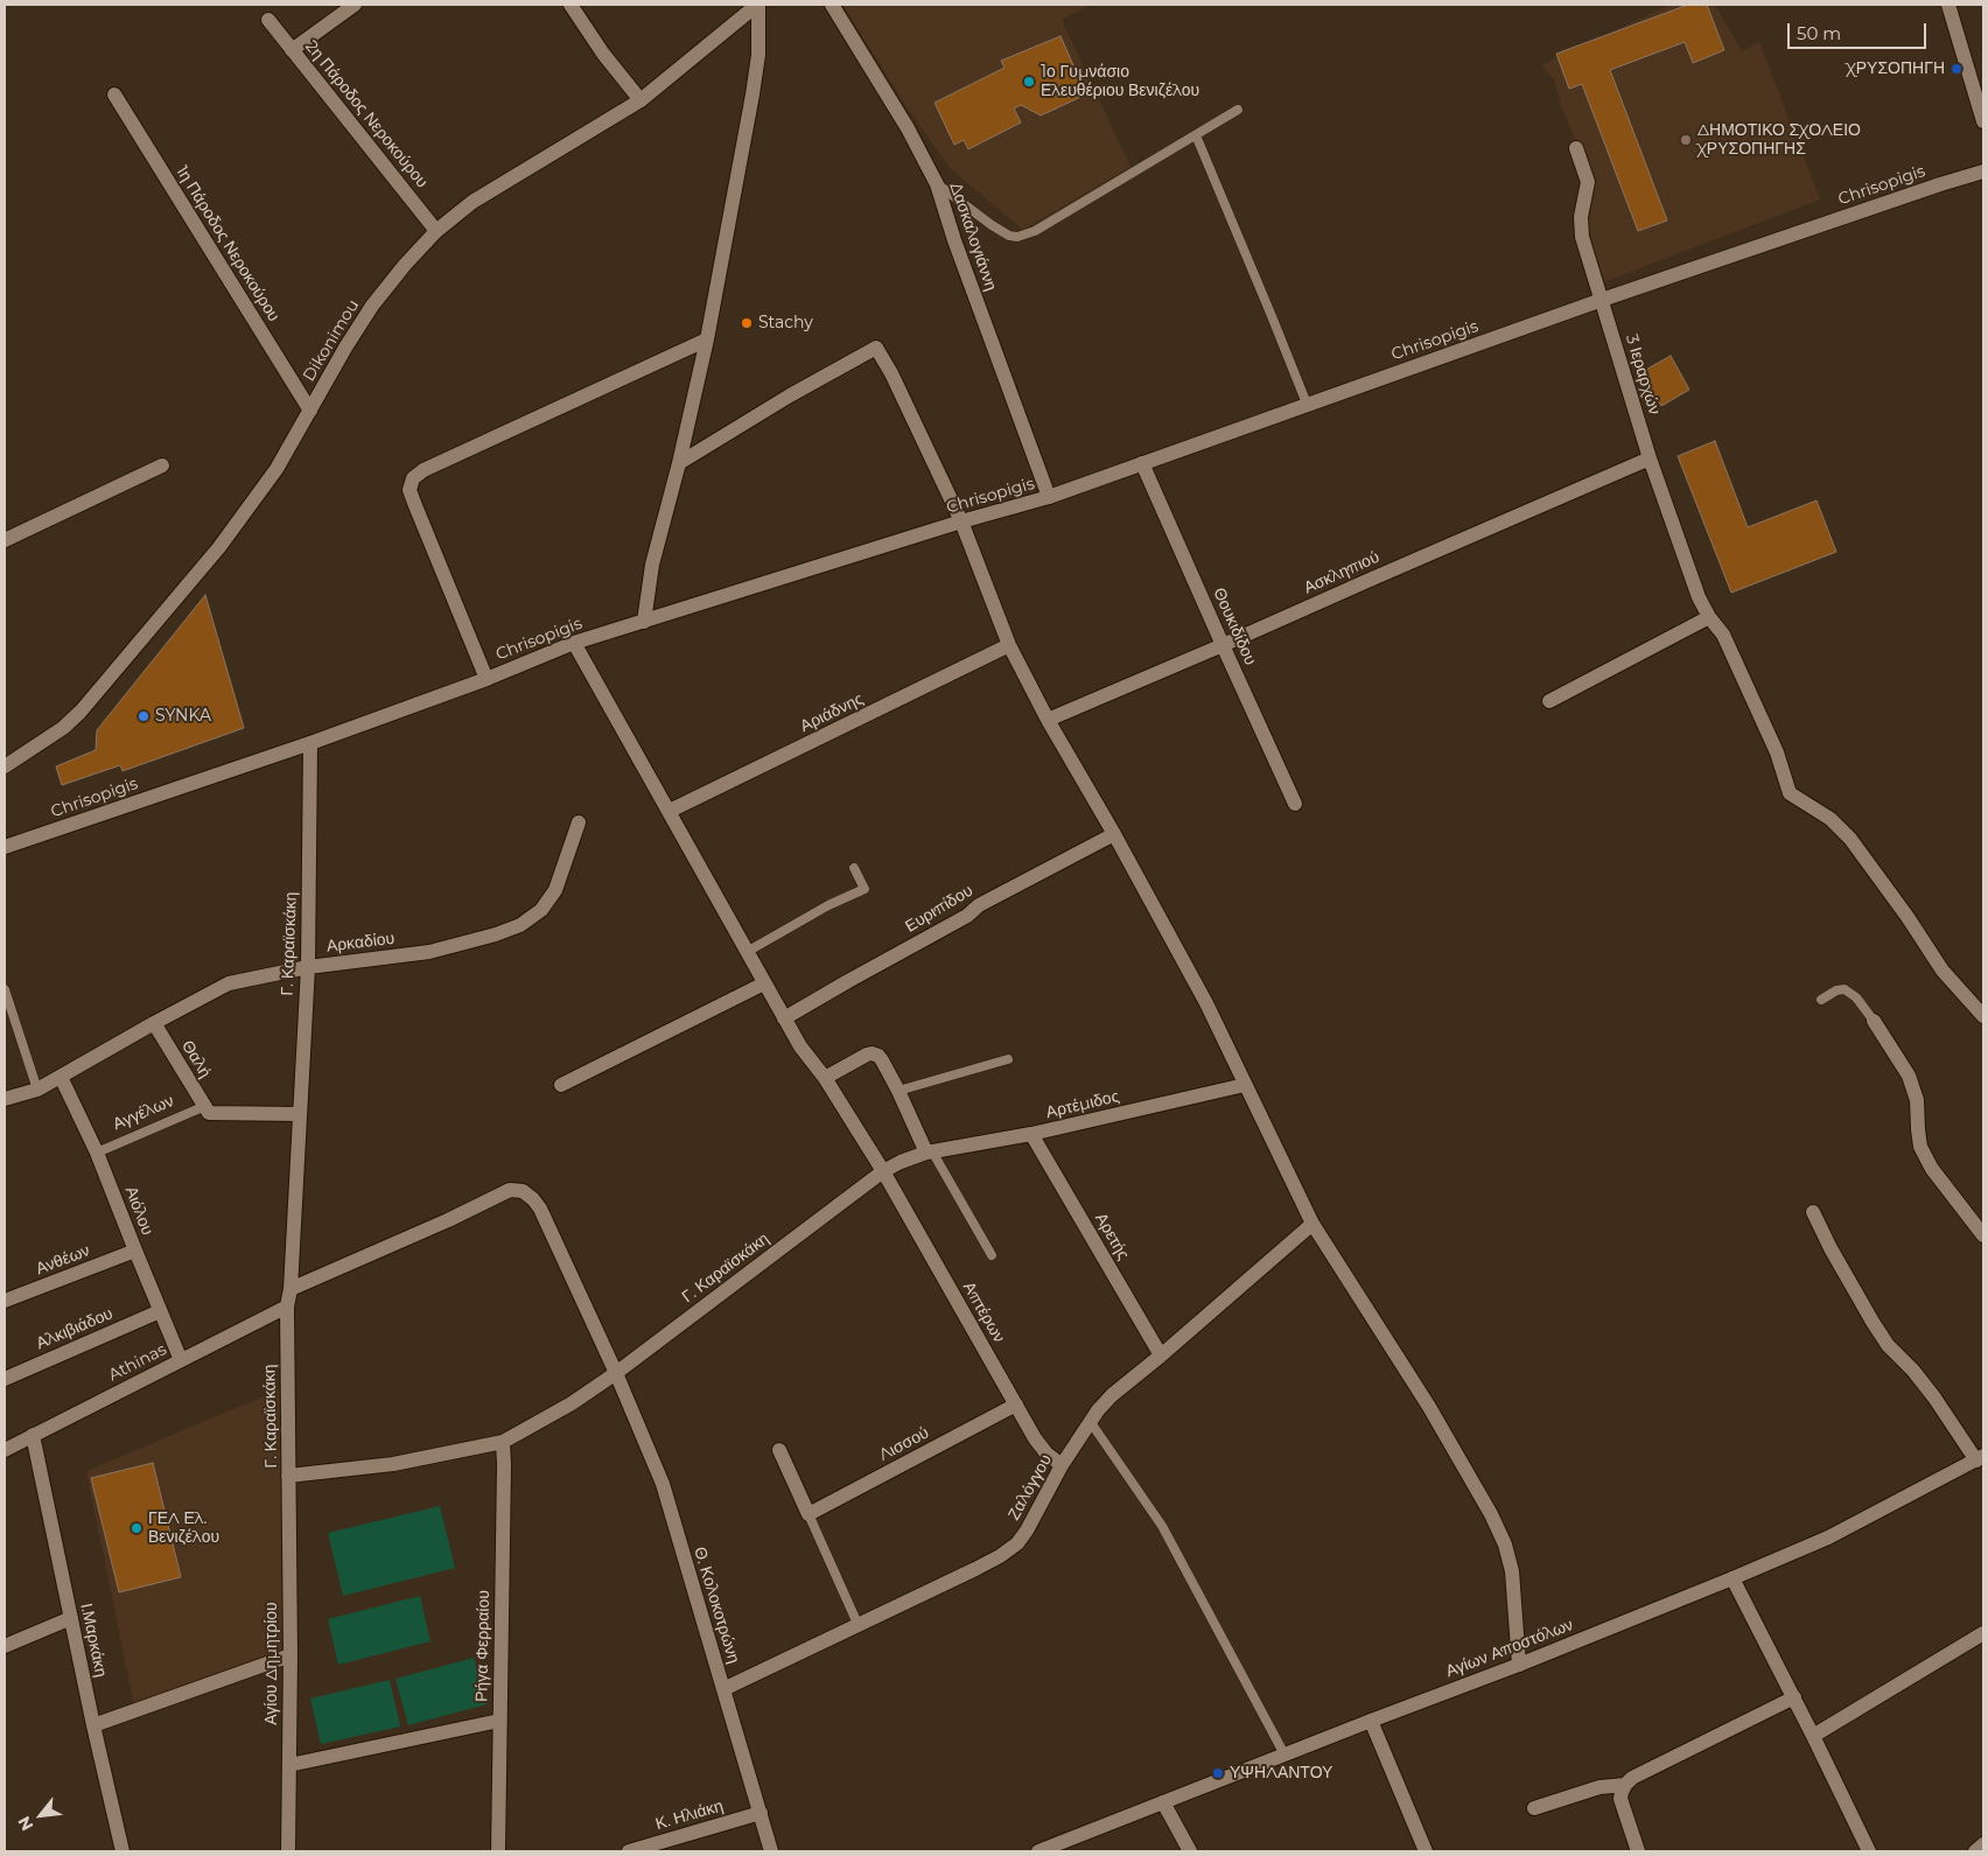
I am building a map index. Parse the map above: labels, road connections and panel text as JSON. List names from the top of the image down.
{
  "streets": {
    "street": [
      "2η Πάροδος Νεροκούρου",
      "Chrisopigis",
      "Δασκαλογιάννη",
      "1η Πάροδος Νεροκούρου",
      "Dikonimou",
      "3 Ιεραρχών",
      "Ασκληπιού",
      "Θουκιδίδου",
      "Αριάδνης",
      "Ευριπίδου",
      "Αρκαδίου",
      "Γ. Καραϊσκάκη",
      "Θαλή",
      "Αρτέμιδος",
      "Αγγέλων",
      "Αιόλου",
      "Αρετής",
      "Ανθέων",
      "Απτέρων",
      "Αλκιβιάδου",
      "Athinas",
      "Λισσού",
      "Ζαλόγγου",
      "Θ. Κολοκοτρώνη",
      "Ι.Μαρκάκη",
      "Ρήγα Φερραίου",
      "Αγίων Αποστόλων",
      "Αγίου Δημητρίου",
      "Κ. Ηλιάκη"
    ]
  },
  "crossings": [
    ["2η Πάροδος Νεροκούρου", "Dikonimou"],
    ["Chrisopigis", "Δασκαλογιάννη"],
    ["Chrisopigis", "3 Ιεραρχών"],
    ["Chrisopigis", "Θουκιδίδου"],
    ["Chrisopigis", "Γ. Καραϊσκάκη"],
    ["1η Πάροδος Νεροκούρου", "Dikonimou"],
    ["3 Ιεραρχών", "Ασκληπιού"],
    ["Ασκληπιού", "Θουκιδίδου"],
    ["Αρκαδίου", "Γ. Καραϊσκάκη"],
    ["Αρκαδίου", "Θαλή"],
    ["Αρκαδίου", "Αιόλου"],
    ["Γ. Καραϊσκάκη", "Αρτέμιδος"],
    ["Γ. Καραϊσκάκη", "Αγγέλων"],
    ["Γ. Καραϊσκάκη", "Απτέρων"],
    ["Γ. Καραϊσκάκη", "Athinas"],
    ["Γ. Καραϊσκάκη", "Θ. Κολοκοτρώνη"],
    ["Γ. Καραϊσκάκη", "Ρήγα Φερραίου"],
    ["Γ. Καραϊσκάκη", "Αγίου Δημητρίου"],
    ["Θαλή", "Αγγέλων"],
    ["Αρτέμιδος", "Αρετής"],
    ["Αγγέλων", "Αιόλου"],
    ["Αιόλου", "Ανθέων"],
    ["Αιόλου", "Αλκιβιάδου"],
    ["Αιόλου", "Athinas"],
    ["Αρετής", "Ζαλόγγου"],
    ["Απτέρων", "Λισσού"],
    ["Απτέρων", "Ζαλόγγου"],
    ["Athinas", "Ι.Μαρκάκη"],
    ["Ζαλόγγου", "Θ. Κολοκοτρώνη"],
    ["Θ. Κολοκοτρώνη", "Κ. Ηλιάκη"]
  ],
  "places": [
    "ΧΡΥΣΟΠΗΓΗ",
    "1ο Γυμνάσιο Ελευθέριου Βενιζέλου",
    "ΔΗΜΟΤΙΚΟ ΣΧΟΛΕΙΟ ΧΡΥΣΟΠΗΓΗΣ",
    "Stachy",
    "SYNKA",
    "ΓΕΛ Ελ. Βενιζέλου",
    "ΥΨΗΛΑΝΤΟΥ"
  ],
  "scale_bar": "50 m",
  "north": "bottom left"
}
